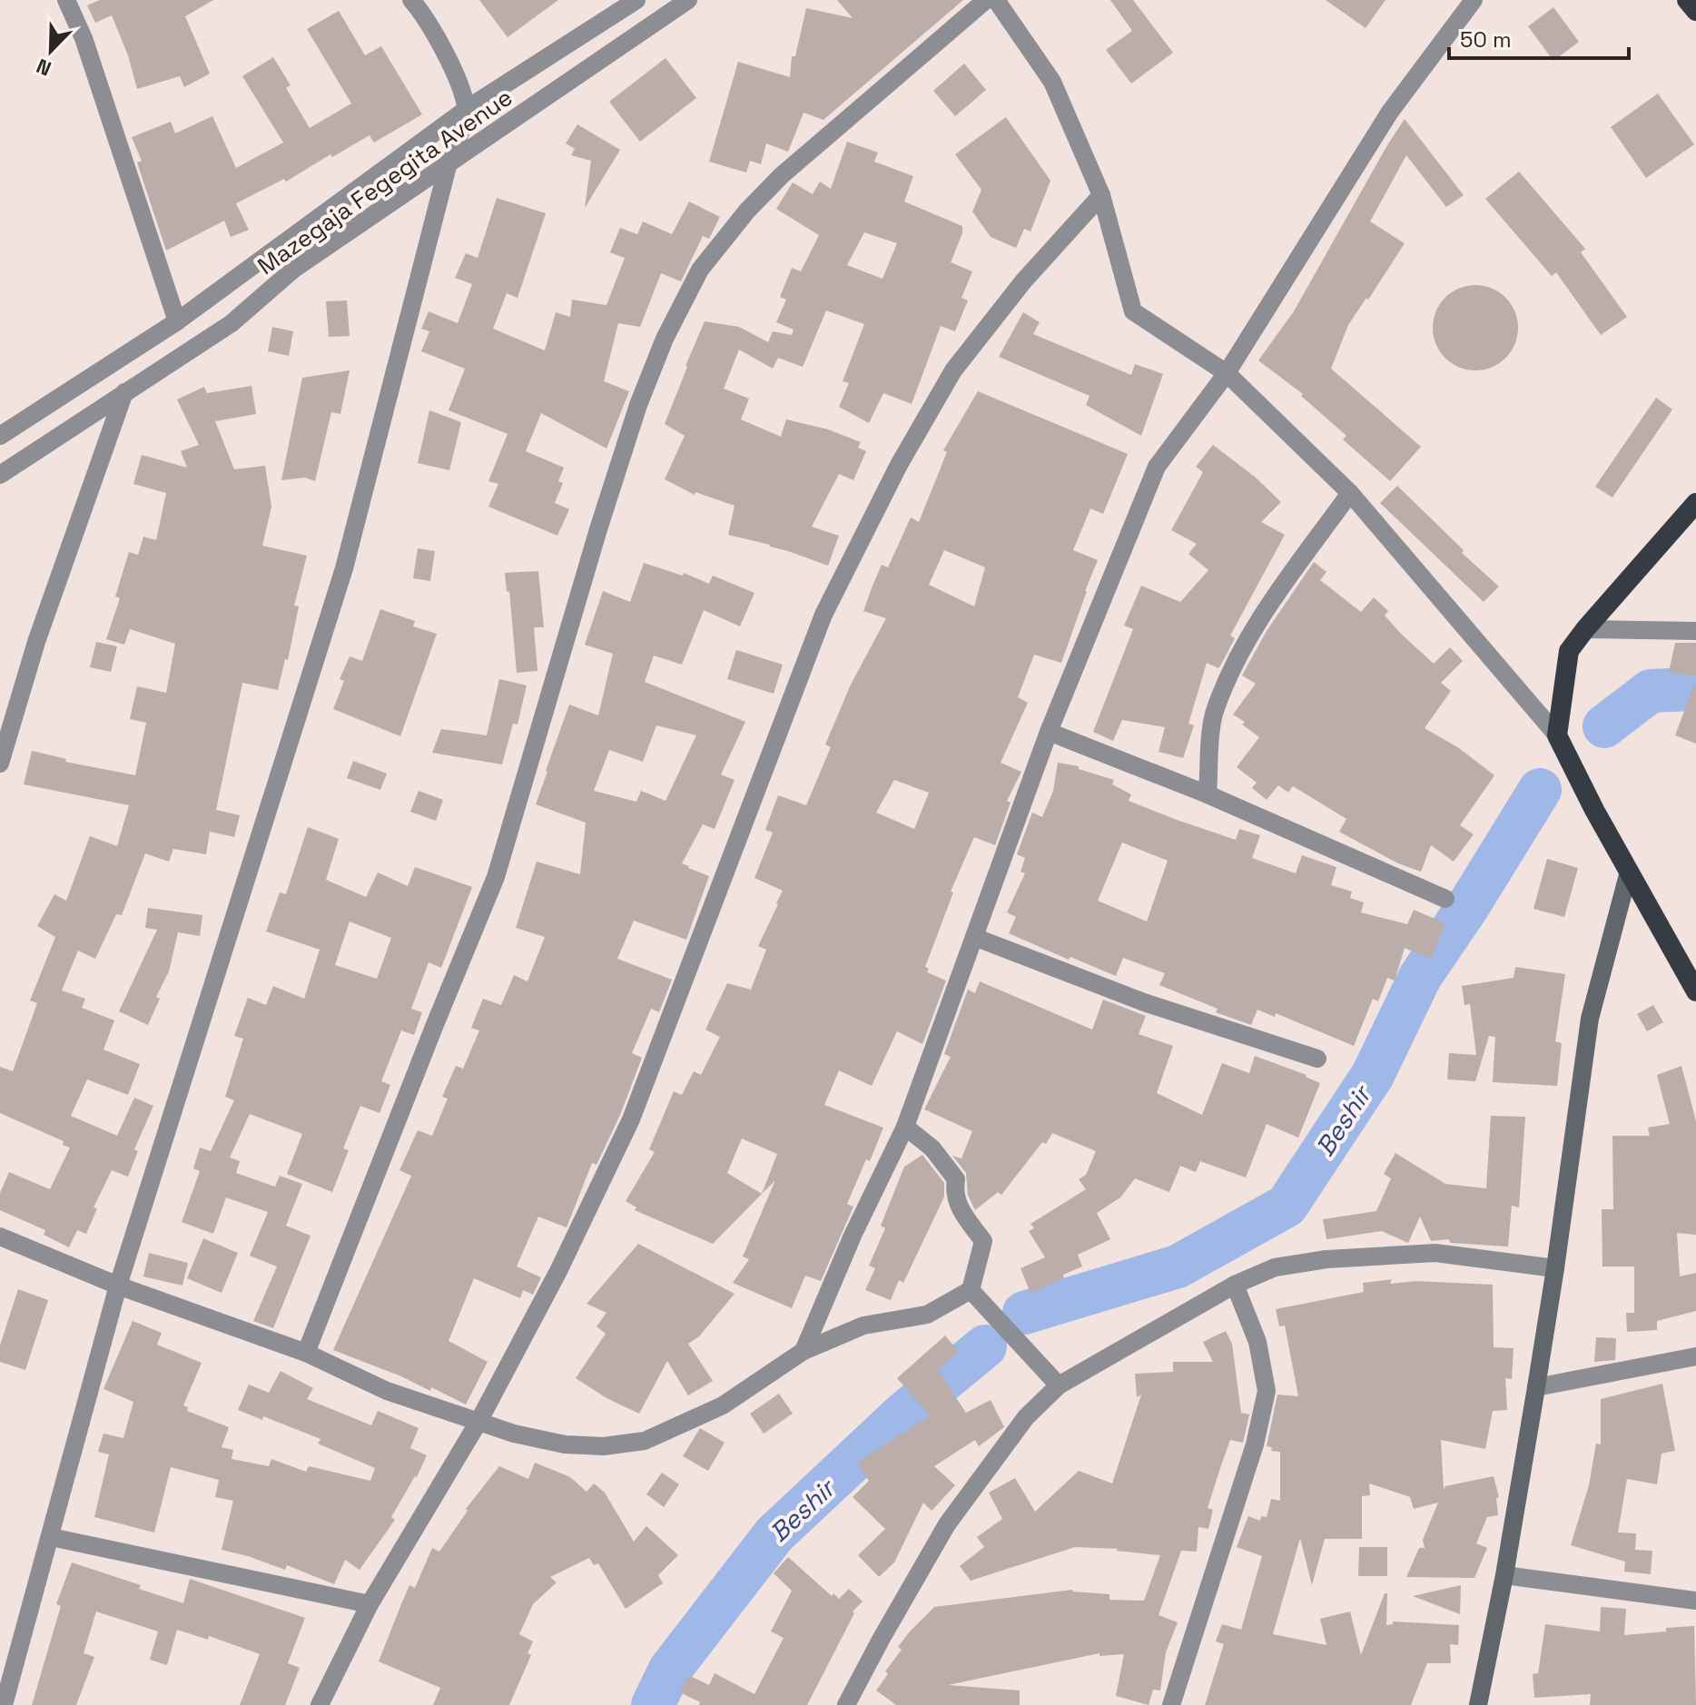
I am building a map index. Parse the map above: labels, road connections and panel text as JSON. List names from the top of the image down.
{
  "streets": {
    "street": ["Mazegaja Fegegita Avenue"]
  },
  "water": ["Beshir"],
  "scale_bar": "50 m",
  "north": "bottom left"
}
